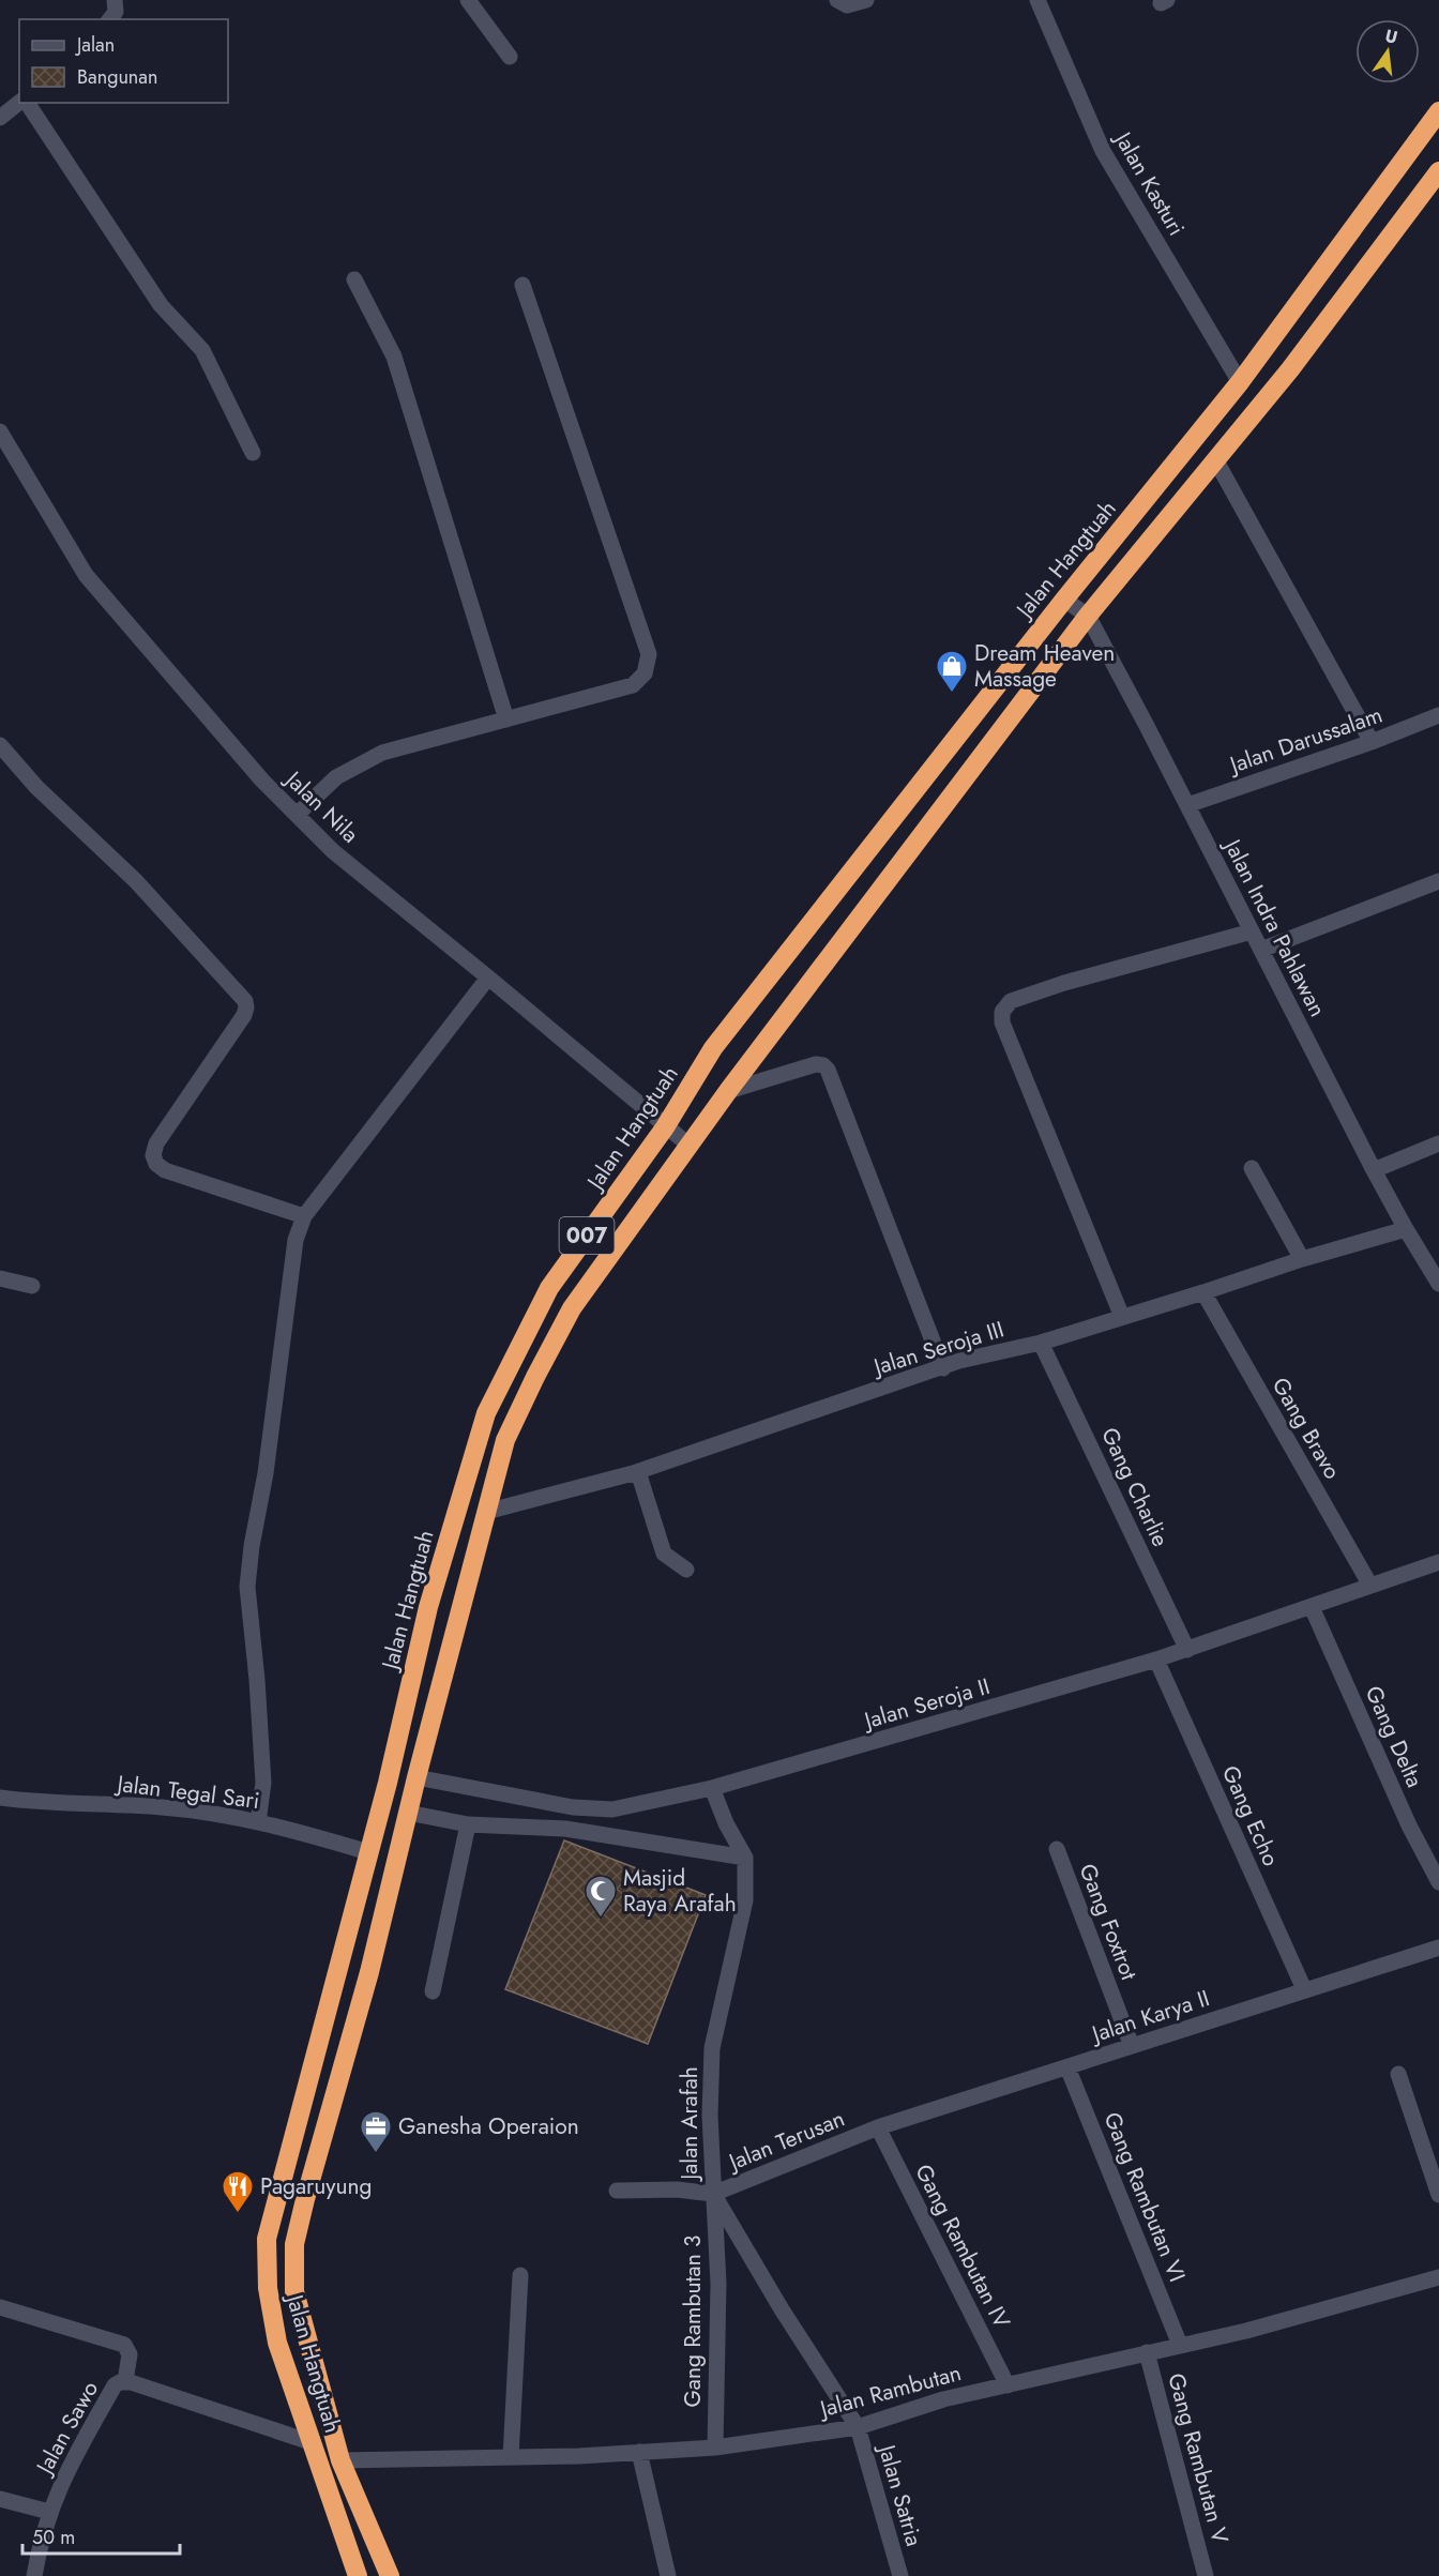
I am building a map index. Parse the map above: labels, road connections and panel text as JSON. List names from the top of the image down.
{
  "streets": {
    "highway": ["Jalan Hangtuah", "007"],
    "street": [
      "Jalan Kasturi",
      "Jalan Darussalam",
      "Jalan Nila",
      "Jalan Indra Pahlawan",
      "Jalan Seroja III",
      "Gang Bravo",
      "Gang Charlie",
      "Jalan Seroja II",
      "Gang Delta",
      "Jalan Tegal Sari",
      "Gang Echo",
      "Gang Foxtrot",
      "Jalan Karya II",
      "Jalan Arafah",
      "Jalan Terusan",
      "Gang Rambutan VI",
      "Gang Rambutan IV",
      "Gang Rambutan 3",
      "Jalan Rambutan",
      "Jalan Sawo",
      "Gang Rambutan V",
      "Jalan Satria"
    ]
  },
  "crossings": [
    ["Jalan Kasturi", "Jalan Hangtuah"],
    ["Jalan Hangtuah", "Jalan Nila"],
    ["Jalan Hangtuah", "Jalan Indra Pahlawan"],
    ["Jalan Hangtuah", "Jalan Seroja III"],
    ["Jalan Hangtuah", "Jalan Seroja II"],
    ["Jalan Hangtuah", "Jalan Tegal Sari"],
    ["Jalan Hangtuah", "Jalan Rambutan"],
    ["Jalan Hangtuah", "Jalan Sawo"],
    ["Jalan Darussalam", "Jalan Indra Pahlawan"],
    ["Jalan Indra Pahlawan", "Jalan Seroja III"],
    ["Jalan Seroja III", "Gang Bravo"],
    ["Jalan Seroja III", "Gang Charlie"],
    ["Gang Bravo", "Jalan Seroja II"],
    ["Gang Charlie", "Jalan Seroja II"],
    ["Jalan Seroja II", "Gang Delta"],
    ["Jalan Seroja II", "Gang Echo"],
    ["Jalan Seroja II", "Jalan Arafah"],
    ["Gang Echo", "Jalan Karya II"],
    ["Gang Foxtrot", "Jalan Karya II"],
    ["Jalan Karya II", "Jalan Terusan"],
    ["Jalan Karya II", "Gang Rambutan VI"],
    ["Jalan Karya II", "Gang Rambutan IV"],
    ["Jalan Arafah", "Jalan Terusan"],
    ["Jalan Arafah", "Gang Rambutan 3"],
    ["Jalan Arafah", "Jalan Rambutan"],
    ["Jalan Arafah", "Jalan Satria"],
    ["Jalan Terusan", "Gang Rambutan IV"],
    ["Jalan Terusan", "Gang Rambutan 3"],
    ["Gang Rambutan VI", "Jalan Rambutan"],
    ["Gang Rambutan IV", "Jalan Rambutan"],
    ["Gang Rambutan 3", "Jalan Rambutan"],
    ["Jalan Rambutan", "Gang Rambutan V"],
    ["Jalan Rambutan", "Jalan Satria"]
  ],
  "places": {
    "shop": ["Dream Heaven Massage"],
    "mosque": ["Masjid Raya Arafah"],
    "office": ["Ganesha Operaion"],
    "restaurant": ["Pagaruyung"]
  },
  "legend": ["Jalan", "Bangunan"],
  "scale_bar": "50 m",
  "north": "top"
}
